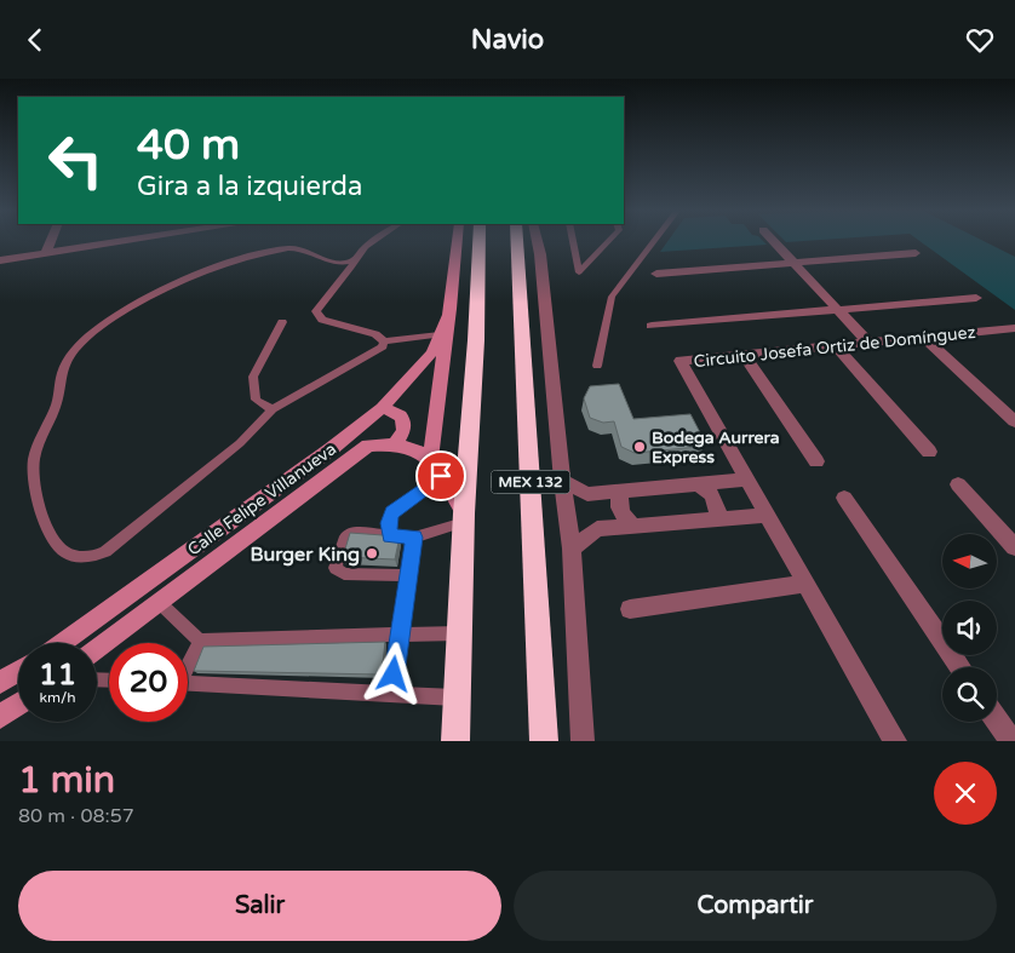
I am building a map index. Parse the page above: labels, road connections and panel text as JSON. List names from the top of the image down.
{
  "streets": {
    "highway": ["MEX 132"],
    "main road": ["Calle Felipe Villanueva"],
    "street": ["Circuito Josefa Ortiz de Domínguez"]
  },
  "places": ["Bodega Aurrera Express", "Burger King"],
  "north": "left",
  "page": {
    "header": "Navio",
    "turn": ["40 m", "Gira a la izquierda"],
    "speed": "11 km/h",
    "limit": "20",
    "heading": ["1 min", "80 m · 08:57"],
    "buttons": ["Salir", "Compartir"]
  }
}
